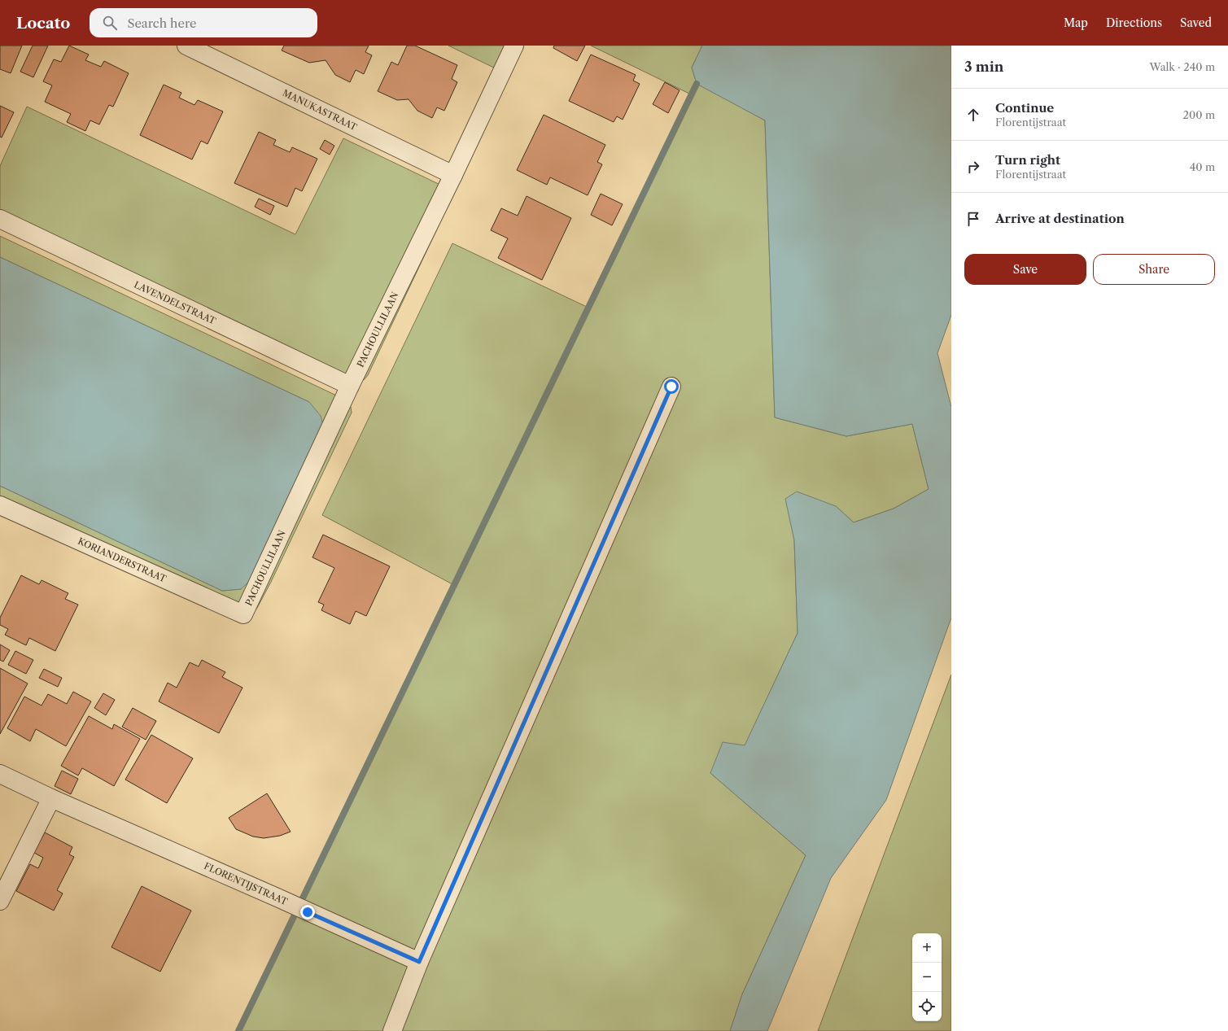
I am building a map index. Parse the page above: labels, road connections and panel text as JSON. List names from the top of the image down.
{
  "streets": {
    "street": [
      "MANUKASTRAAT",
      "LAVENDELSTRAAT",
      "PACHOULLILAAN",
      "KORIANDERSTRAAT",
      "FLORENTIJSTRAAT"
    ]
  },
  "crossings": [
    ["MANUKASTRAAT", "PACHOULLILAAN"],
    ["LAVENDELSTRAAT", "PACHOULLILAAN"],
    ["PACHOULLILAAN", "KORIANDERSTRAAT"]
  ],
  "page": {
    "header": "Locato",
    "search": "Search here",
    "nav": ["Map", "Directions", "Saved"],
    "heading": ["3 min", "Walk · 240 m"],
    "list": [
      ["Continue", "Florentijstraat", "200 m"],
      ["Turn right", "Florentijstraat", "40 m"],
      "Arrive at destination"
    ],
    "buttons": ["Save", "Share"],
    "map_buttons": ["+", "−"]
  }
}
